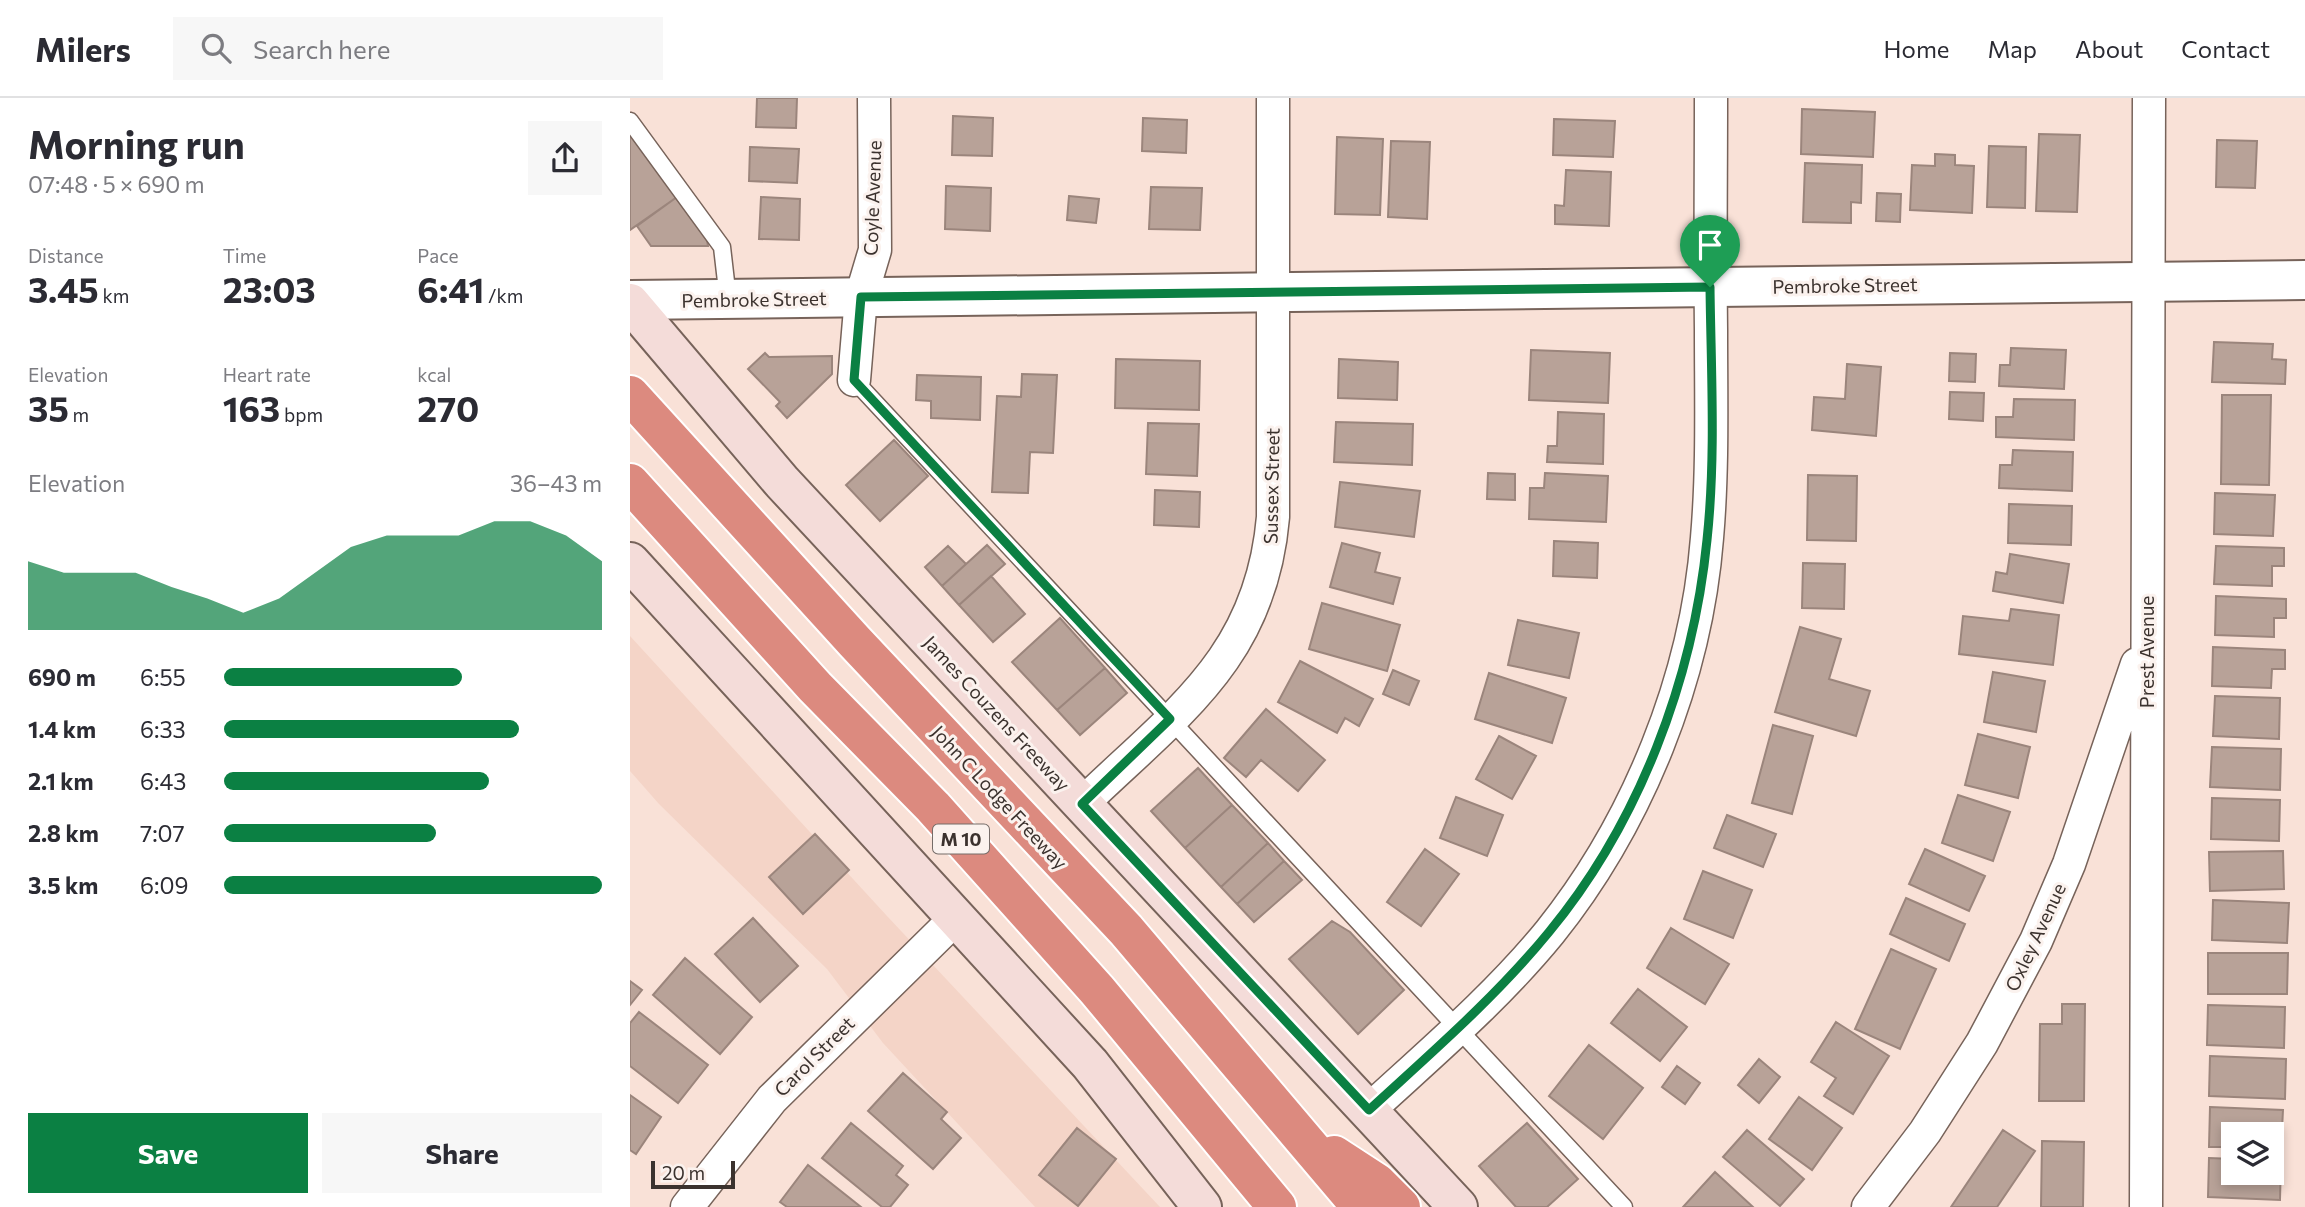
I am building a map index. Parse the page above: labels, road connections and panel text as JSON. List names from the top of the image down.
{
  "streets": {
    "highway": ["John C Lodge Freeway", "M 10"],
    "main road": ["James Couzens Freeway"],
    "street": [
      "Coyle Avenue",
      "Pembroke Street",
      "Sussex Street",
      "Prest Avenue",
      "Oxley Avenue",
      "Carol Street"
    ]
  },
  "crossings": [
    ["Coyle Avenue", "Pembroke Street"],
    ["Pembroke Street", "Sussex Street"],
    ["Pembroke Street", "Prest Avenue"],
    ["Pembroke Street", "James Couzens Freeway"],
    ["Sussex Street", "James Couzens Freeway"],
    ["Prest Avenue", "Oxley Avenue"]
  ],
  "scale_bar": "20 m",
  "page": {
    "header": "Milers",
    "search": "Search here",
    "nav": [
      "Home",
      "Map",
      "About",
      "Contact"
    ],
    "heading": ["Morning run", "07:48 · 5 × 690 m"],
    "stats": [
      ["Distance", "3.45 km"],
      ["Time", "23:03"],
      ["Pace", "6:41 /km"],
      ["Elevation", "35 m"],
      ["Heart rate", "163 bpm"],
      ["kcal", "270"]
    ],
    "chart": ["Elevation", "36–43 m"],
    "list": [
      {
        "name": "690 m",
        "note": "6:55"
      },
      {
        "name": "1.4 km",
        "note": "6:33"
      },
      {
        "name": "2.1 km",
        "note": "6:43"
      },
      {
        "name": "2.8 km",
        "note": "7:07"
      },
      {
        "name": "3.5 km",
        "note": "6:09"
      }
    ],
    "buttons": ["Save", "Share"],
    "scale": "20 m"
  }
}
